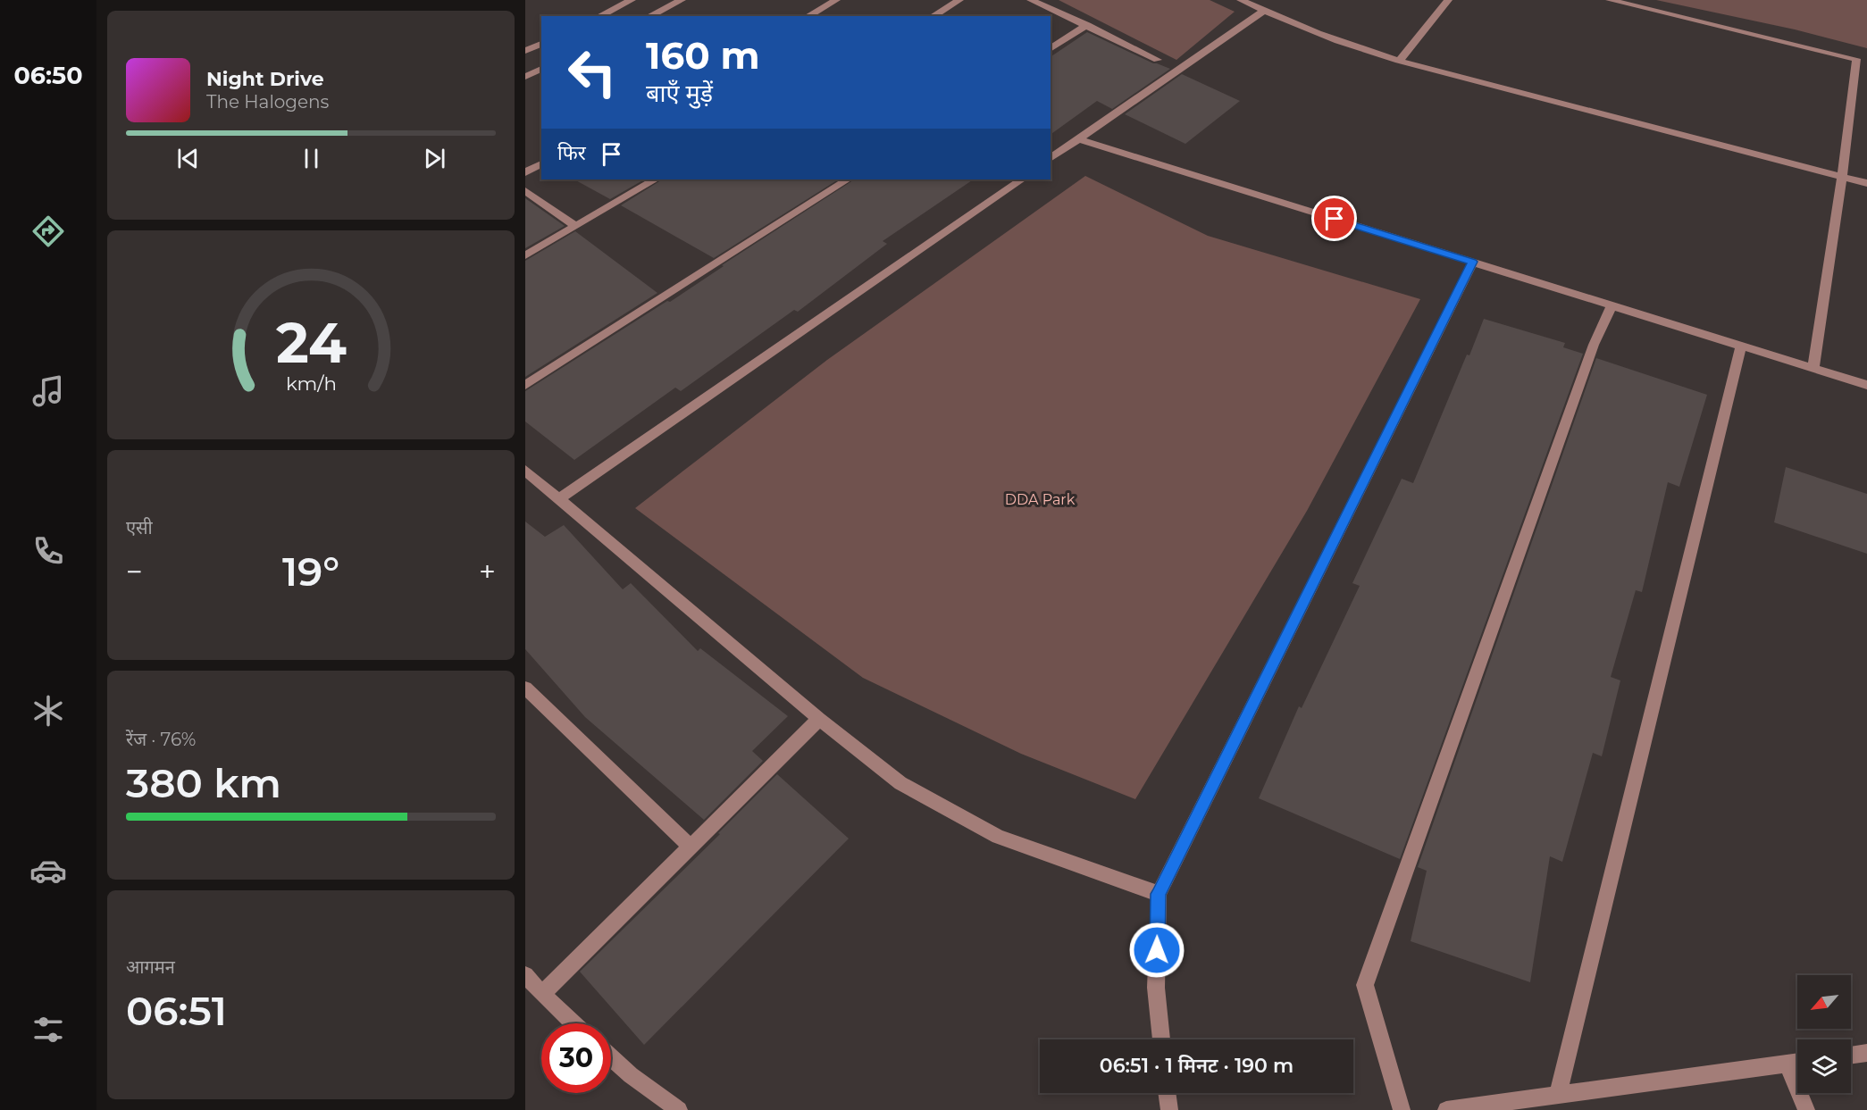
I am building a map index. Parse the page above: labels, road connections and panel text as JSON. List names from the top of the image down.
{
  "parks": ["DDA Park"],
  "north": "bottom left",
  "page": {
    "tabs": "06:50",
    "turn": ["160 m", "बाएँ मुड़ें"],
    "song": ["Night Drive", "The Halogens"],
    "then": "फिर",
    "tile": [
      "एसी",
      ["रेंज · 76%", "380 km"],
      ["आगमन", "06:51"]
    ],
    "heat": ["−", "19°", "+"],
    "limit": "30",
    "trip": "06:51 · 1 मिनट · 190 m",
    "gauge": ["24", "km/h"]
  }
}
